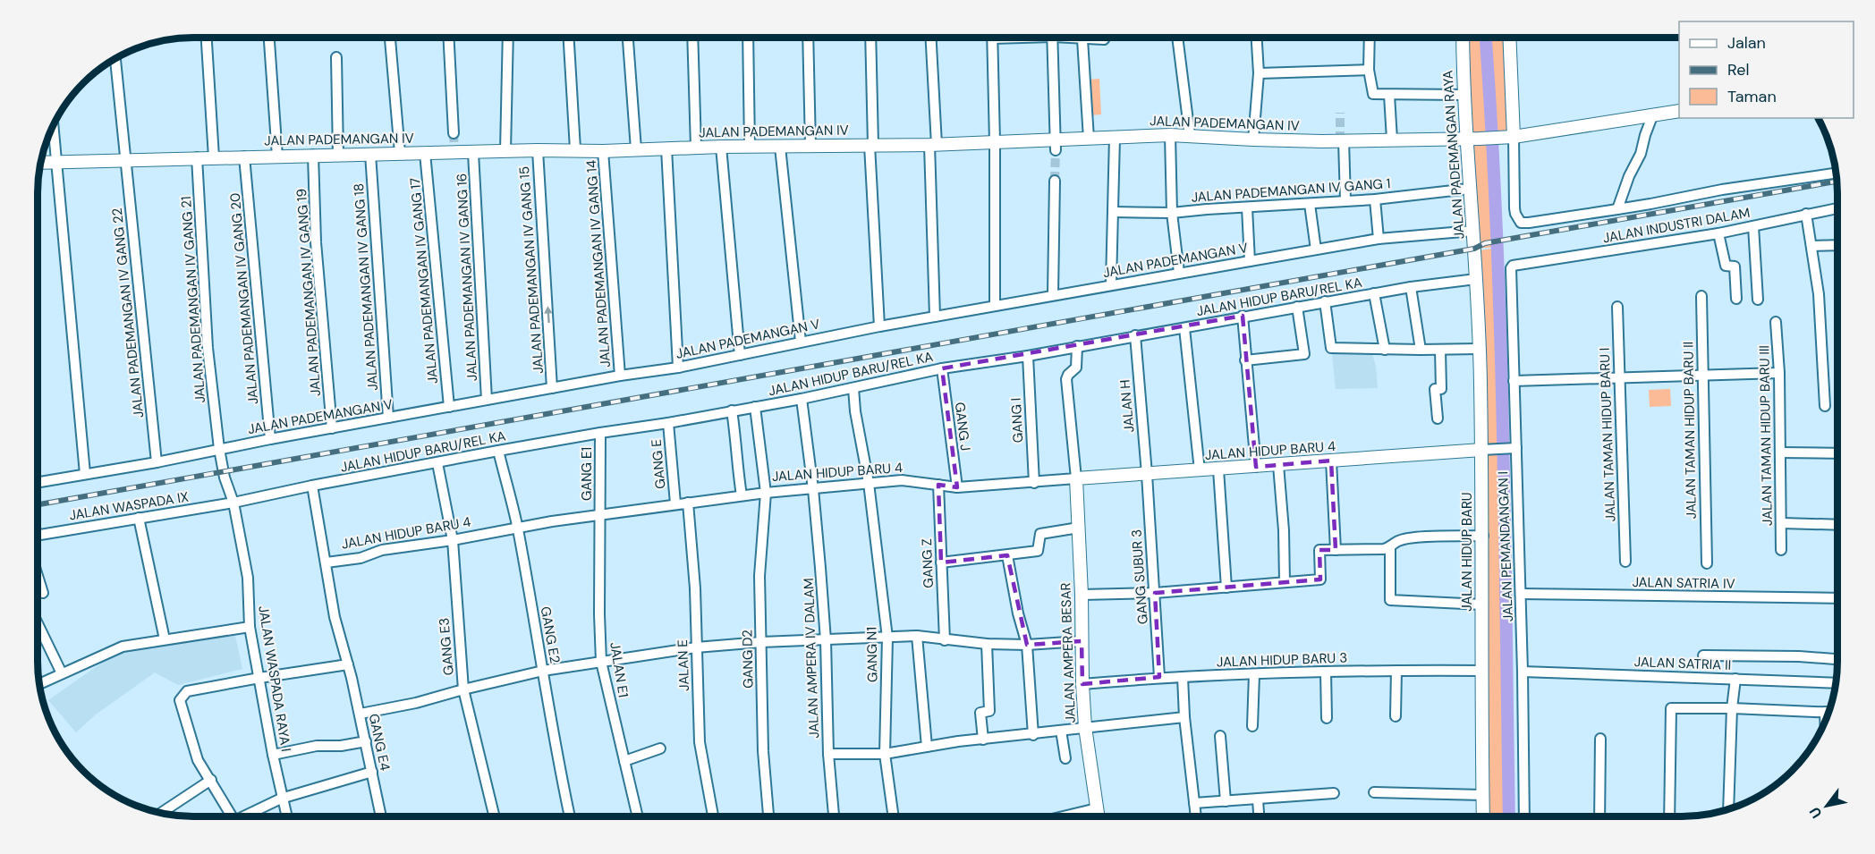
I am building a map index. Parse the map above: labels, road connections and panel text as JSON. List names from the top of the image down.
{
  "streets": {
    "street": [
      "JALAN PADEMANGAN IV",
      "JALAN PADEMANGAN RAYA",
      "JALAN PADEMANGAN IV GANG 1",
      "JALAN INDUSTRI DALAM",
      "JALAN PADEMANGAN V",
      "JALAN PADEMANGAN IV GANG 14",
      "JALAN PADEMANGAN IV GANG 15",
      "JALAN PADEMANGAN IV GANG 16",
      "JALAN PADEMANGAN IV GANG 17",
      "JALAN PADEMANGAN IV GANG 18",
      "JALAN PADEMANGAN IV GANG 19",
      "JALAN HIDUP BARU/REL KA",
      "JALAN PADEMANGAN IV GANG 20",
      "JALAN PADEMANGAN IV GANG 21",
      "JALAN PADEMANGAN IV GANG 22",
      "JALAN H",
      "GANG I",
      "GANG J",
      "JALAN TAMAN HIDUP BARU II",
      "JALAN TAMAN HIDUP BARU I",
      "JALAN TAMAN HIDUP BARU III",
      "JALAN HIDUP BARU 4",
      "GANG E",
      "GANG E1",
      "JALAN WASPADA IX",
      "JALAN PEMANDANGAN I",
      "JALAN HIDUP BARU",
      "GANG Z",
      "GANG SUBUR 3",
      "JALAN SATRIA IV",
      "GANG E2",
      "GANG E3",
      "JALAN AMPERA BESAR",
      "GANG N1",
      "JALAN AMPERA IV DALAM",
      "GANG D2",
      "JALAN HIDUP BARU 3",
      "JALAN SATRIA II",
      "JALAN E",
      "JALAN E1",
      "JALAN WASPADA RAYA I",
      "GANG E4"
    ]
  },
  "crossings": [
    ["JALAN PADEMANGAN IV", "JALAN PADEMANGAN RAYA"],
    ["JALAN PADEMANGAN IV", "JALAN PADEMANGAN IV GANG 14"],
    ["JALAN PADEMANGAN IV", "JALAN PADEMANGAN IV GANG 15"],
    ["JALAN PADEMANGAN IV", "JALAN PADEMANGAN IV GANG 16"],
    ["JALAN PADEMANGAN IV", "JALAN PADEMANGAN IV GANG 17"],
    ["JALAN PADEMANGAN IV", "JALAN PADEMANGAN IV GANG 18"],
    ["JALAN PADEMANGAN IV", "JALAN PADEMANGAN IV GANG 19"],
    ["JALAN PADEMANGAN IV", "JALAN PADEMANGAN IV GANG 20"],
    ["JALAN PADEMANGAN IV", "JALAN PADEMANGAN IV GANG 21"],
    ["JALAN PADEMANGAN IV", "JALAN PADEMANGAN IV GANG 22"],
    ["JALAN PADEMANGAN RAYA", "JALAN PADEMANGAN IV GANG 1"],
    ["JALAN PADEMANGAN RAYA", "JALAN PADEMANGAN V"],
    ["JALAN PADEMANGAN RAYA", "JALAN HIDUP BARU/REL KA"],
    ["JALAN PADEMANGAN RAYA", "JALAN HIDUP BARU"],
    ["JALAN INDUSTRI DALAM", "JALAN PEMANDANGAN I"],
    ["JALAN PADEMANGAN V", "JALAN PADEMANGAN IV GANG 14"],
    ["JALAN PADEMANGAN V", "JALAN PADEMANGAN IV GANG 15"],
    ["JALAN PADEMANGAN V", "JALAN PADEMANGAN IV GANG 16"],
    ["JALAN PADEMANGAN V", "JALAN PADEMANGAN IV GANG 17"],
    ["JALAN PADEMANGAN V", "JALAN PADEMANGAN IV GANG 18"],
    ["JALAN PADEMANGAN V", "JALAN PADEMANGAN IV GANG 19"],
    ["JALAN PADEMANGAN V", "JALAN PADEMANGAN IV GANG 20"],
    ["JALAN PADEMANGAN V", "JALAN PADEMANGAN IV GANG 21"],
    ["JALAN PADEMANGAN V", "JALAN PADEMANGAN IV GANG 22"],
    ["JALAN HIDUP BARU/REL KA", "JALAN PADEMANGAN IV GANG 21"],
    ["JALAN HIDUP BARU/REL KA", "JALAN H"],
    ["JALAN HIDUP BARU/REL KA", "GANG I"],
    ["JALAN HIDUP BARU/REL KA", "GANG J"],
    ["JALAN HIDUP BARU/REL KA", "GANG E"],
    ["JALAN HIDUP BARU/REL KA", "GANG E1"],
    ["JALAN HIDUP BARU/REL KA", "JALAN WASPADA IX"],
    ["JALAN HIDUP BARU/REL KA", "JALAN HIDUP BARU"],
    ["JALAN HIDUP BARU/REL KA", "GANG E2"],
    ["JALAN HIDUP BARU/REL KA", "GANG E3"],
    ["JALAN HIDUP BARU/REL KA", "GANG N1"],
    ["JALAN HIDUP BARU/REL KA", "JALAN AMPERA IV DALAM"],
    ["JALAN HIDUP BARU/REL KA", "GANG D2"],
    ["JALAN HIDUP BARU/REL KA", "JALAN WASPADA RAYA I"],
    ["JALAN HIDUP BARU/REL KA", "GANG E4"],
    ["JALAN PADEMANGAN IV GANG 21", "JALAN WASPADA IX"],
    ["JALAN PADEMANGAN IV GANG 21", "JALAN WASPADA RAYA I"],
    ["JALAN H", "JALAN HIDUP BARU 4"],
    ["JALAN H", "GANG SUBUR 3"],
    ["GANG I", "JALAN HIDUP BARU 4"],
    ["GANG J", "JALAN HIDUP BARU 4"],
    ["JALAN HIDUP BARU 4", "GANG E"],
    ["JALAN HIDUP BARU 4", "GANG E1"],
    ["JALAN HIDUP BARU 4", "JALAN PEMANDANGAN I"],
    ["JALAN HIDUP BARU 4", "JALAN HIDUP BARU"],
    ["JALAN HIDUP BARU 4", "GANG Z"],
    ["JALAN HIDUP BARU 4", "GANG SUBUR 3"],
    ["JALAN HIDUP BARU 4", "GANG E2"],
    ["JALAN HIDUP BARU 4", "GANG E3"],
    ["JALAN HIDUP BARU 4", "JALAN AMPERA BESAR"],
    ["JALAN HIDUP BARU 4", "GANG N1"],
    ["JALAN HIDUP BARU 4", "JALAN AMPERA IV DALAM"],
    ["JALAN HIDUP BARU 4", "GANG D2"],
    ["JALAN HIDUP BARU 4", "JALAN E"],
    ["JALAN HIDUP BARU 4", "JALAN E1"],
    ["JALAN HIDUP BARU 4", "GANG E4"],
    ["GANG E1", "JALAN E1"],
    ["JALAN WASPADA IX", "JALAN WASPADA RAYA I"],
    ["JALAN PEMANDANGAN I", "JALAN SATRIA IV"],
    ["JALAN PEMANDANGAN I", "JALAN SATRIA II"],
    ["JALAN HIDUP BARU", "JALAN HIDUP BARU 3"],
    ["GANG SUBUR 3", "JALAN HIDUP BARU 3"],
    ["JALAN AMPERA BESAR", "JALAN HIDUP BARU 3"]
  ],
  "one_way": ["JALAN PADEMANGAN IV GANG 15"],
  "legend": ["Jalan", "Rel", "Taman"],
  "north": "bottom left"
}
